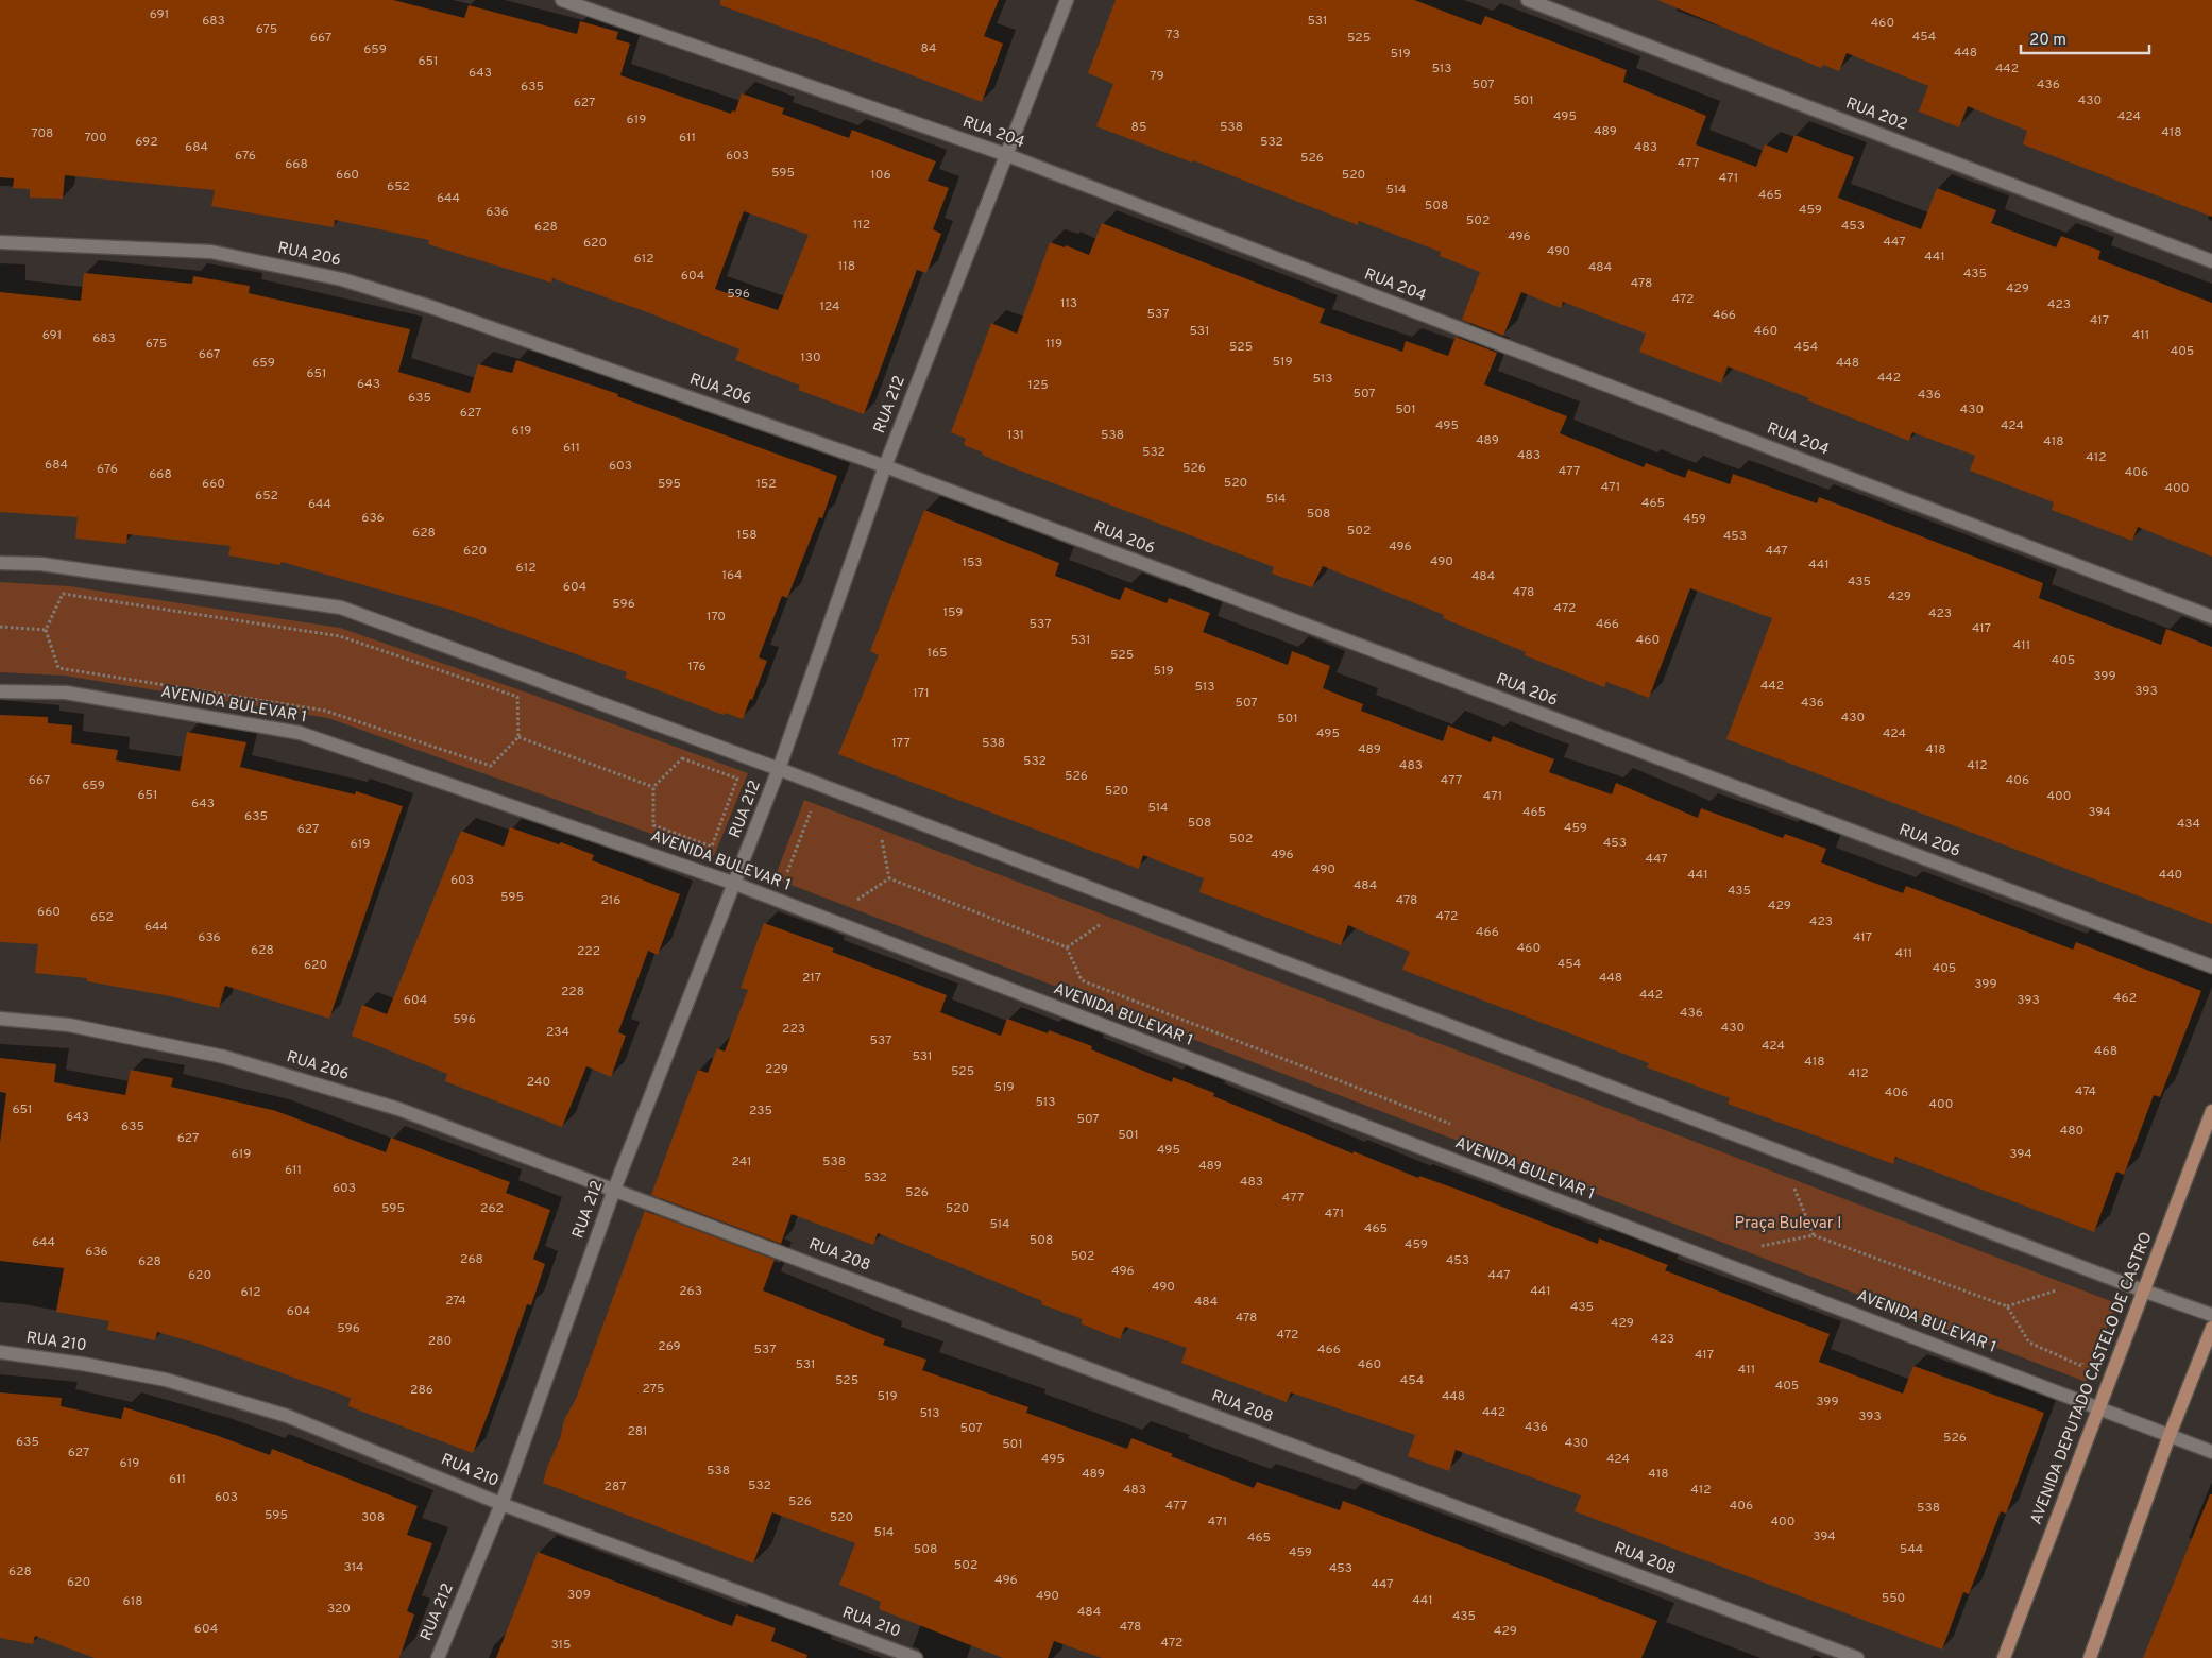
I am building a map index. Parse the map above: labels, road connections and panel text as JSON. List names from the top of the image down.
{
  "streets": {
    "main road": ["AVENIDA DEPUTADO CASTELO DE CASTRO"],
    "street": [
      "RUA 202",
      "RUA 204",
      "RUA 206",
      "RUA 212",
      "AVENIDA BULEVAR 1",
      "RUA 208",
      "RUA 210"
    ]
  },
  "crossings": [
    ["RUA 204", "RUA 212"],
    ["RUA 206", "RUA 212"],
    ["RUA 206", "RUA 208"],
    ["RUA 212", "AVENIDA BULEVAR 1"],
    ["RUA 212", "RUA 208"],
    ["RUA 212", "RUA 210"],
    ["AVENIDA BULEVAR 1", "AVENIDA DEPUTADO CASTELO DE CASTRO"]
  ],
  "parks": ["Praça Bulevar I"],
  "house_numbers": [
    "691",
    "683",
    "531",
    "460",
    "675",
    "73",
    "454",
    "667",
    "525",
    "84",
    "659",
    "448",
    "519",
    "651",
    "513",
    "442",
    "643",
    "79",
    "507",
    "436",
    "635",
    "501",
    "430",
    "627",
    "495",
    "424",
    "619",
    "85",
    "538",
    "489",
    "418",
    "708",
    "700",
    "611",
    "692",
    "532",
    "684",
    "483",
    "676",
    "603",
    "526",
    "477",
    "668",
    "595",
    "660",
    "106",
    "520",
    "471",
    "652",
    "514",
    "465",
    "644",
    "508",
    "459",
    "636",
    "502",
    "112",
    "453",
    "628",
    "496",
    "447",
    "620",
    "490",
    "441",
    "612",
    "118",
    "484",
    "435",
    "604",
    "478",
    "429",
    "596",
    "472",
    "113",
    "423",
    "124",
    "537",
    "466",
    "417",
    "531",
    "460",
    "691",
    "411",
    "683",
    "675",
    "119",
    "525",
    "454",
    "405",
    "667",
    "130",
    "519",
    "659",
    "448",
    "651",
    "442",
    "513",
    "643",
    "125",
    "507",
    "436",
    "635",
    "501",
    "430",
    "627",
    "495",
    "424",
    "619",
    "131",
    "538",
    "489",
    "418",
    "611",
    "532",
    "483",
    "412",
    "684",
    "603",
    "526",
    "676",
    "477",
    "406",
    "668",
    "520",
    "660",
    "595",
    "152",
    "471",
    "400",
    "652",
    "514",
    "465",
    "644",
    "508",
    "636",
    "459",
    "502",
    "628",
    "158",
    "453",
    "496",
    "620",
    "447",
    "490",
    "153",
    "441",
    "612",
    "164",
    "484",
    "435",
    "604",
    "478",
    "429",
    "596",
    "472",
    "159",
    "423",
    "170",
    "537",
    "466",
    "417",
    "531",
    "460",
    "411",
    "165",
    "525",
    "405",
    "176",
    "519",
    "399",
    "442",
    "513",
    "393",
    "171",
    "507",
    "436",
    "430",
    "501",
    "495",
    "424",
    "177",
    "538",
    "489",
    "418",
    "532",
    "483",
    "412",
    "526",
    "667",
    "477",
    "406",
    "659",
    "520",
    "651",
    "471",
    "400",
    "643",
    "514",
    "465",
    "394",
    "635",
    "508",
    "434",
    "459",
    "627",
    "502",
    "453",
    "619",
    "496",
    "447",
    "490",
    "441",
    "440",
    "603",
    "484",
    "435",
    "595",
    "216",
    "478",
    "429",
    "660",
    "472",
    "652",
    "423",
    "644",
    "466",
    "636",
    "417",
    "460",
    "628",
    "222",
    "411",
    "454",
    "620",
    "405",
    "217",
    "448",
    "399",
    "228",
    "442",
    "462",
    "604",
    "393",
    "436",
    "596",
    "430",
    "223",
    "234",
    "537",
    "424",
    "468",
    "531",
    "418",
    "229",
    "525",
    "412",
    "240",
    "519",
    "474",
    "406",
    "513",
    "400",
    "651",
    "235",
    "643",
    "507",
    "635",
    "480",
    "501",
    "627",
    "495",
    "619",
    "394",
    "241",
    "538",
    "489",
    "611",
    "532",
    "483",
    "603",
    "526",
    "477",
    "595",
    "262",
    "520",
    "471",
    "514",
    "465",
    "508",
    "644",
    "459",
    "636",
    "502",
    "268",
    "453",
    "628",
    "496",
    "620",
    "447",
    "490",
    "263",
    "441",
    "612",
    "274",
    "484",
    "435",
    "604",
    "478",
    "429",
    "596",
    "472",
    "423",
    "280",
    "269",
    "537",
    "466",
    "417",
    "531",
    "460",
    "411",
    "525",
    "454",
    "405",
    "275",
    "286",
    "519",
    "448",
    "399",
    "442",
    "513",
    "393",
    "436",
    "507",
    "281",
    "526",
    "635",
    "430",
    "501",
    "627",
    "495",
    "424",
    "619",
    "538",
    "489",
    "418",
    "611",
    "532",
    "287",
    "483",
    "412",
    "603",
    "526",
    "477",
    "406",
    "538",
    "595",
    "308",
    "520",
    "471",
    "400",
    "514",
    "394",
    "465",
    "508",
    "544",
    "459",
    "502",
    "314",
    "453",
    "628",
    "496",
    "620",
    "447",
    "309",
    "490",
    "550",
    "441",
    "618",
    "320",
    "484",
    "435",
    "478",
    "604",
    "429",
    "472",
    "315"
  ],
  "scale_bar": "20 m"
}
